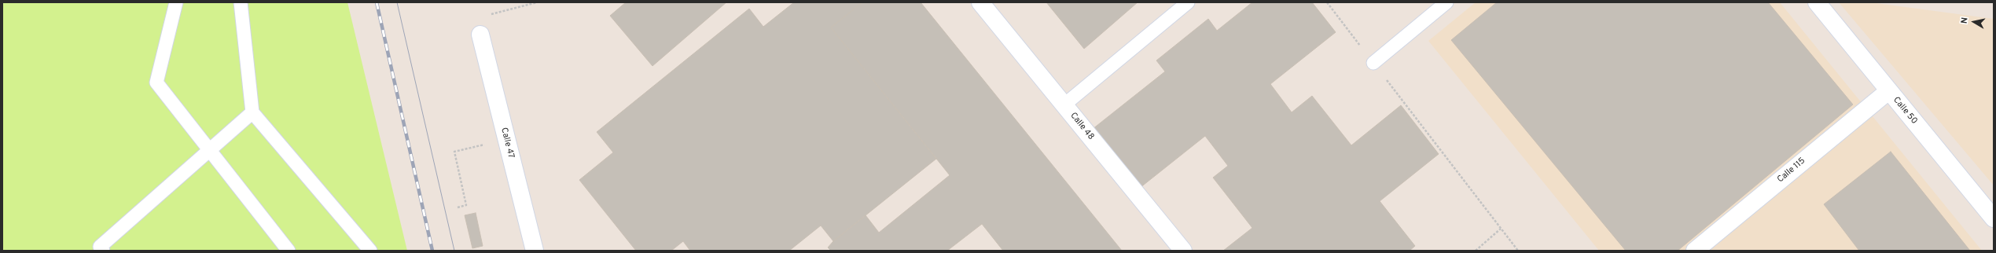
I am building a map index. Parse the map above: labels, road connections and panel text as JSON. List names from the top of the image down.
{
  "streets": {
    "street": [
      "Calle 50",
      "Calle 48",
      "Calle 47",
      "Calle 115"
    ]
  },
  "crossings": [
    ["Calle 50", "Calle 115"]
  ],
  "north": "left"
}
